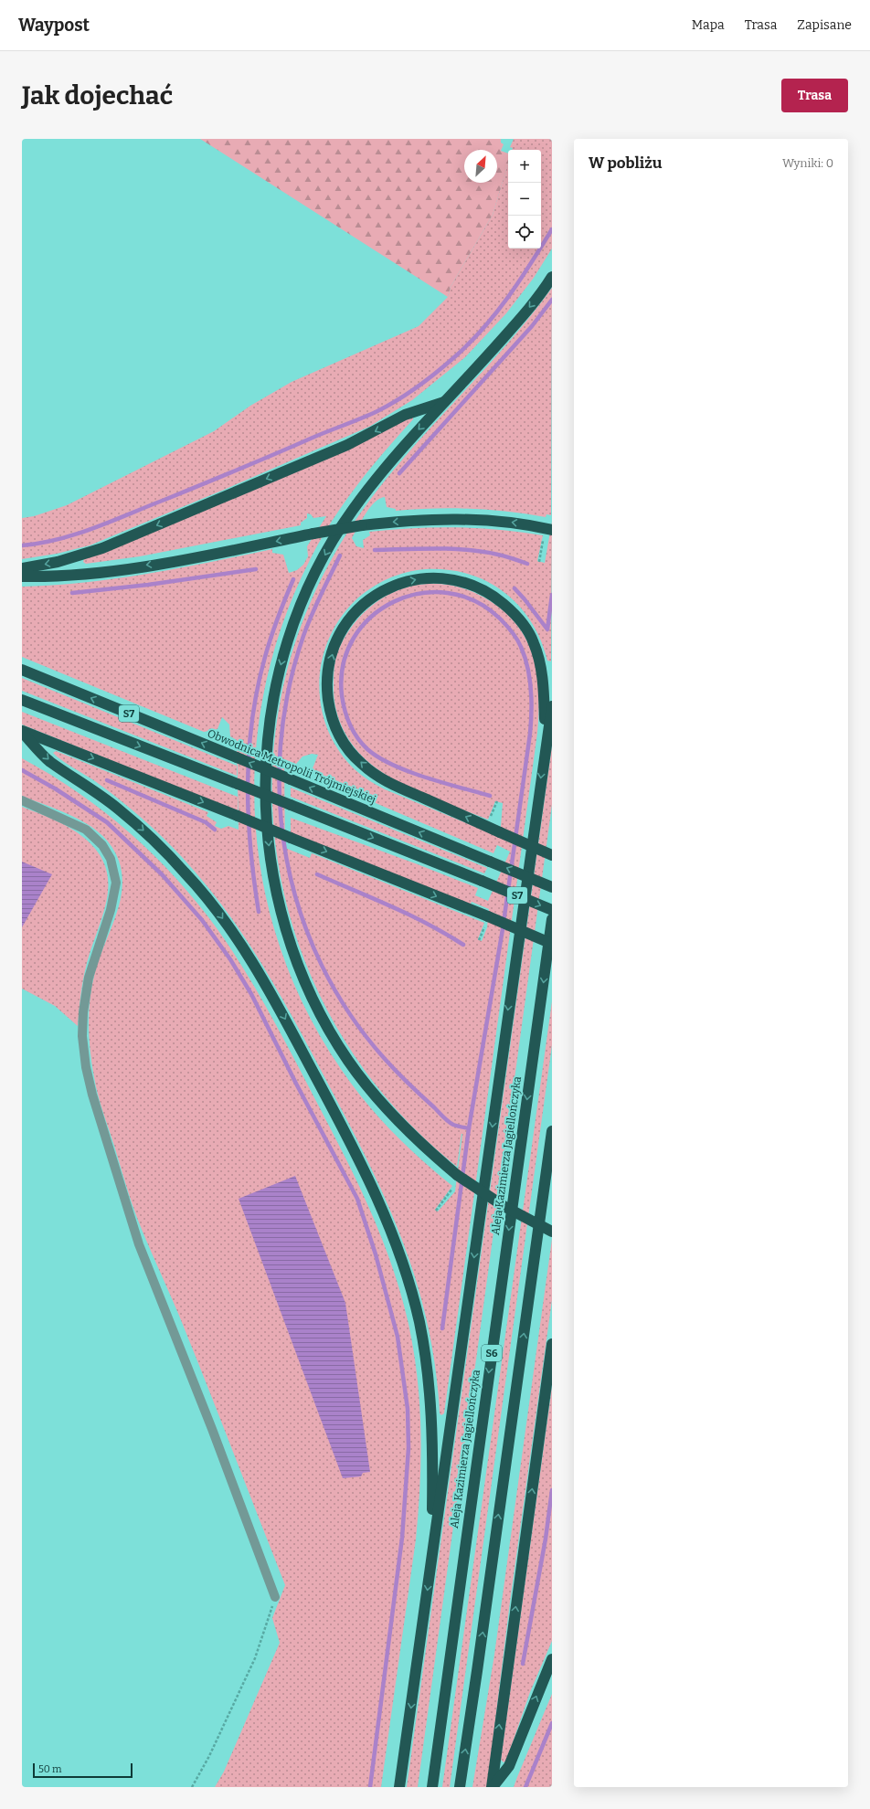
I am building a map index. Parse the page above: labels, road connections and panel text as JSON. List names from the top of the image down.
{
  "streets": {
    "highway": [
      "S7",
      "Obwodnica Metropolii Trójmiejskiej",
      "Aleja Kazimierza Jagiellończyka",
      "S6"
    ]
  },
  "scale_bar": "50 m",
  "north": "top right",
  "page": {
    "header": "Waypost",
    "nav": ["Mapa", "Trasa", "Zapisane"],
    "buttons": "Trasa",
    "title": "Jak dojechać",
    "heading": ["W pobliżu", "Wyniki: 0"],
    "map_buttons": ["+", "−"],
    "scale": "50 m"
  }
}
